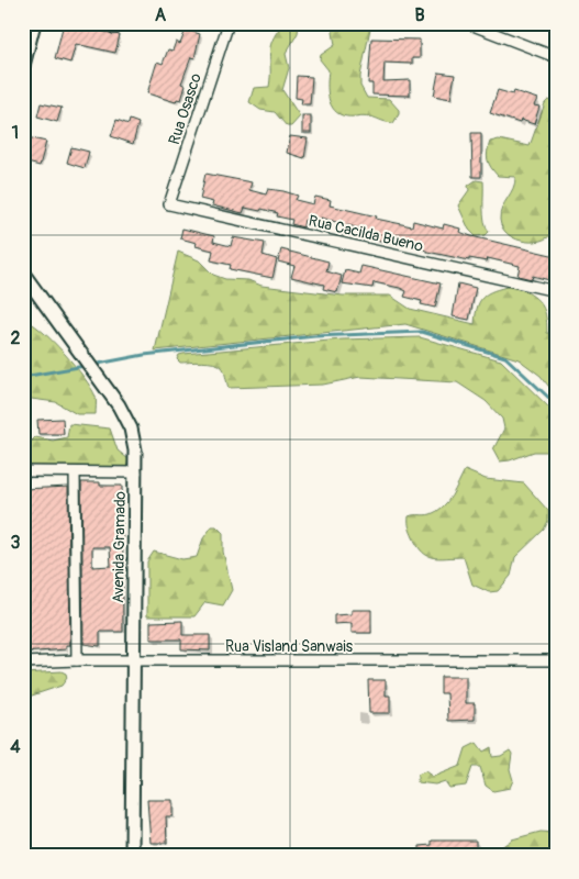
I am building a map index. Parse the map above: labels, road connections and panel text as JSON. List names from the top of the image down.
{
  "streets": {
    "street": [
      "Rua Osasco",
      "Rua Cacilda Bueno",
      "Avenida Gramado",
      "Rua Visland Sanwais"
    ]
  },
  "crossings": [
    ["Rua Osasco", "Rua Cacilda Bueno"],
    ["Avenida Gramado", "Rua Visland Sanwais"]
  ],
  "grid": {
    "columns": ["A", "B"],
    "rows": [
      "1",
      "2",
      "3",
      "4"
    ]
  }
}
